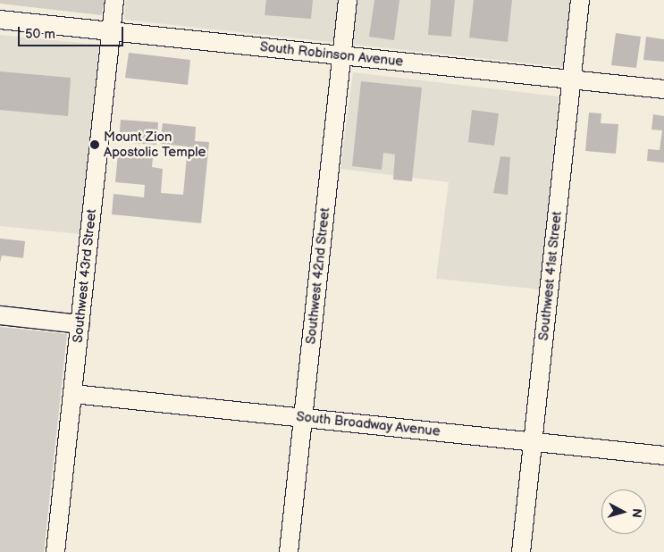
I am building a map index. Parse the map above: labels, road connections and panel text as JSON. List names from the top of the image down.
{
  "streets": {
    "street": [
      "South Robinson Avenue",
      "Southwest 43rd Street",
      "Southwest 42nd Street",
      "Southwest 41st Street",
      "South Broadway Avenue"
    ]
  },
  "crossings": [
    ["South Robinson Avenue", "Southwest 43rd Street"],
    ["South Robinson Avenue", "Southwest 42nd Street"],
    ["South Robinson Avenue", "Southwest 41st Street"],
    ["Southwest 43rd Street", "South Broadway Avenue"],
    ["Southwest 42nd Street", "South Broadway Avenue"],
    ["Southwest 41st Street", "South Broadway Avenue"]
  ],
  "places": ["Mount Zion Apostolic Temple"],
  "scale_bar": "50 m",
  "north": "right"
}
